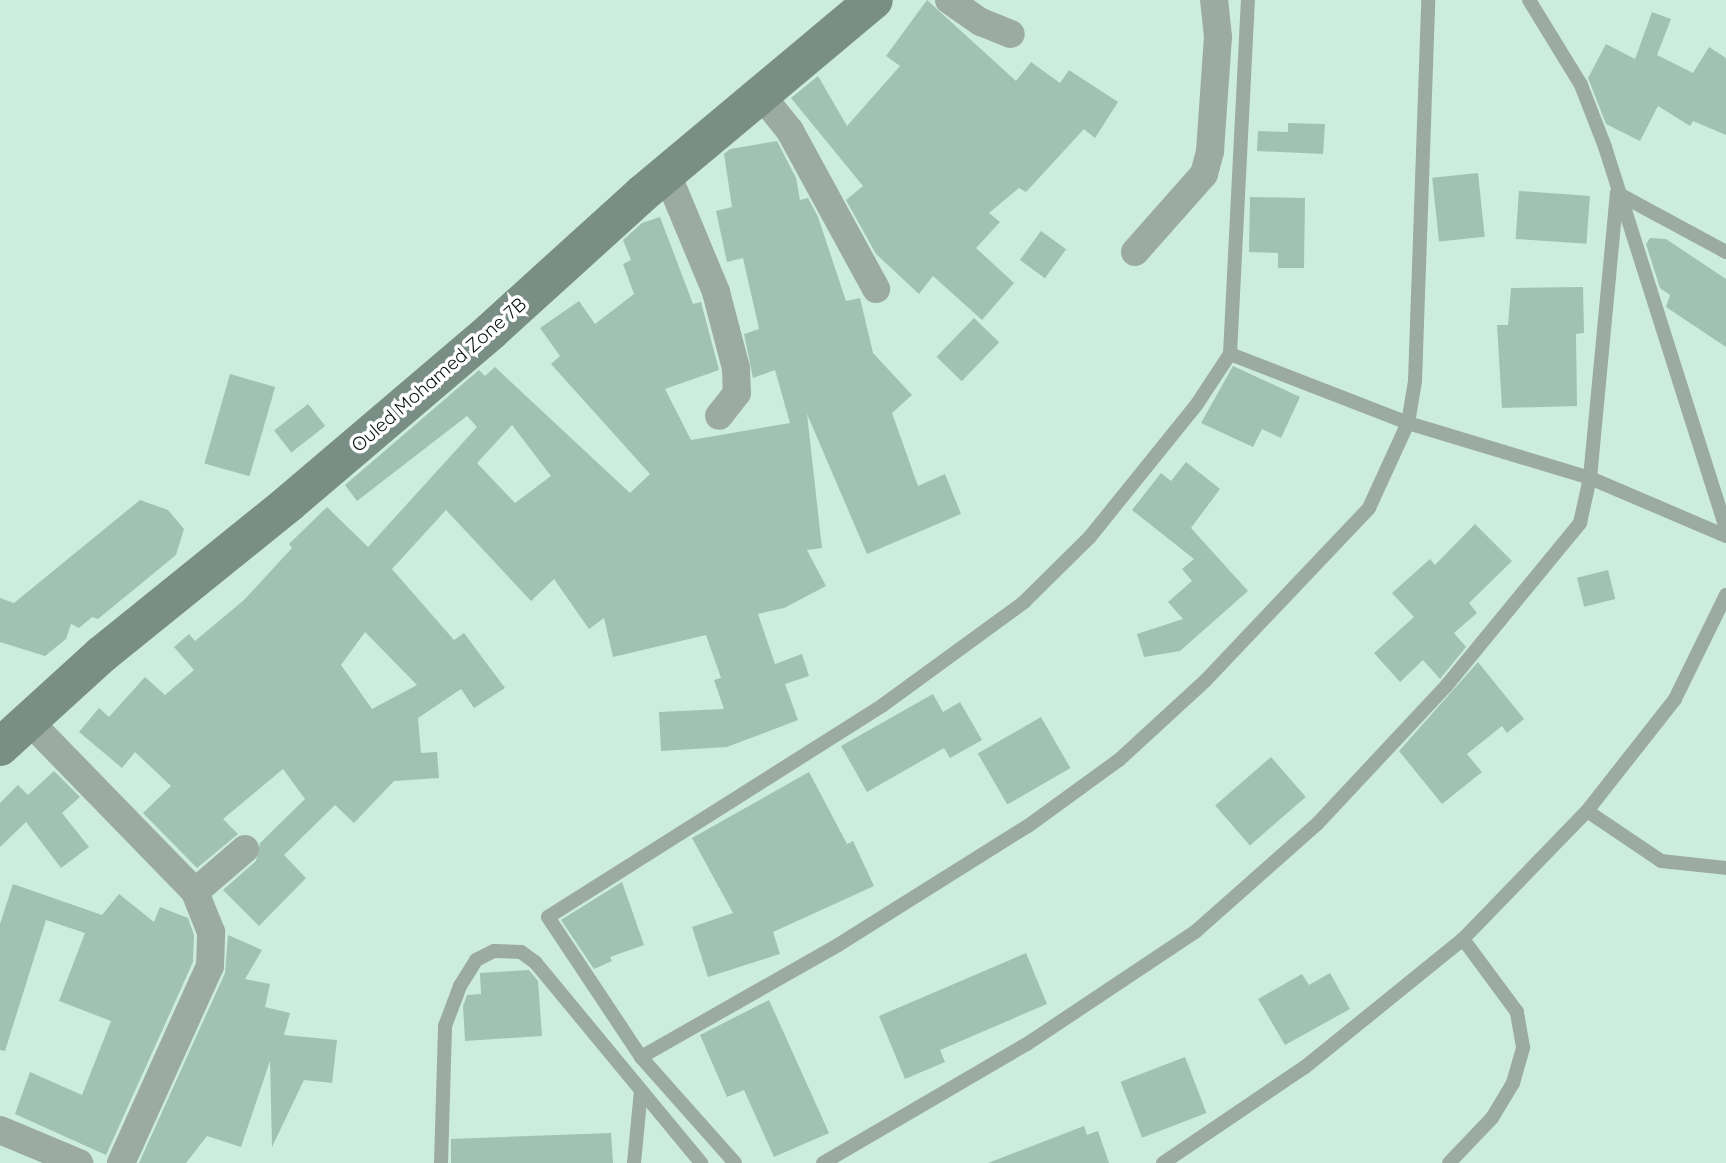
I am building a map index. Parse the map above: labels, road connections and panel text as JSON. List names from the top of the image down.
{
  "streets": {
    "main road": ["Ouled Mohamed Zone 7B"]
  }
}
